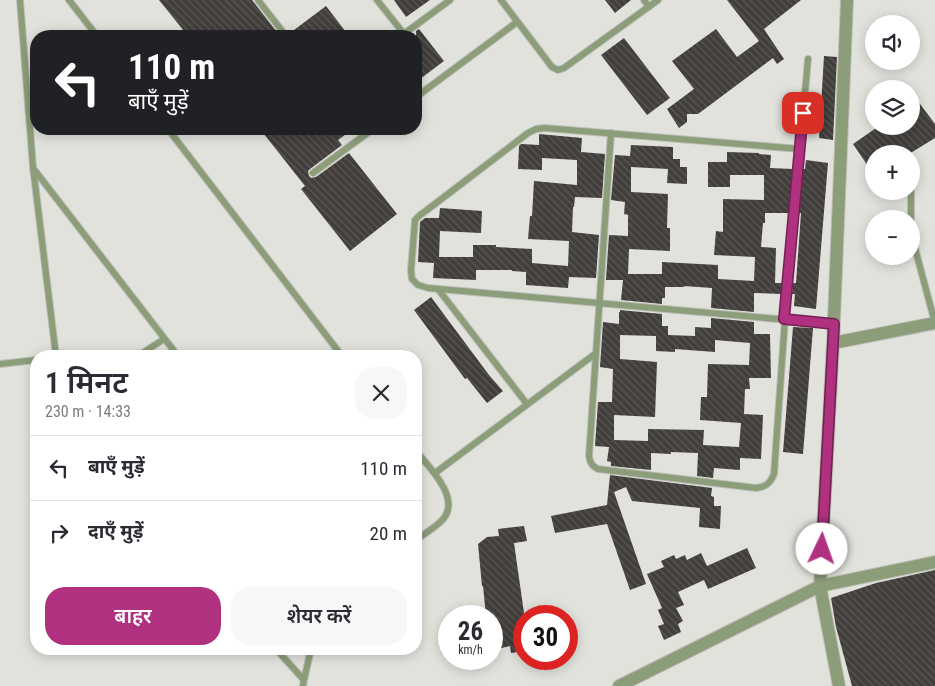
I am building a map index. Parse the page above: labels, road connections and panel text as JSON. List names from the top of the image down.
{
  "page": {
    "map_buttons": ["+", "−"],
    "turn": ["110 m", "बाएँ मुड़ें"],
    "heading": ["1 मिनट", "230 m · 14:33"],
    "list": [
      {
        "name": "बाएँ मुड़ें",
        "value": "110 m"
      },
      {
        "name": "दाएँ मुड़ें",
        "value": "20 m"
      }
    ],
    "buttons": ["बाहर", "शेयर करें"],
    "speed": "26 km/h",
    "limit": "30"
  }
}
